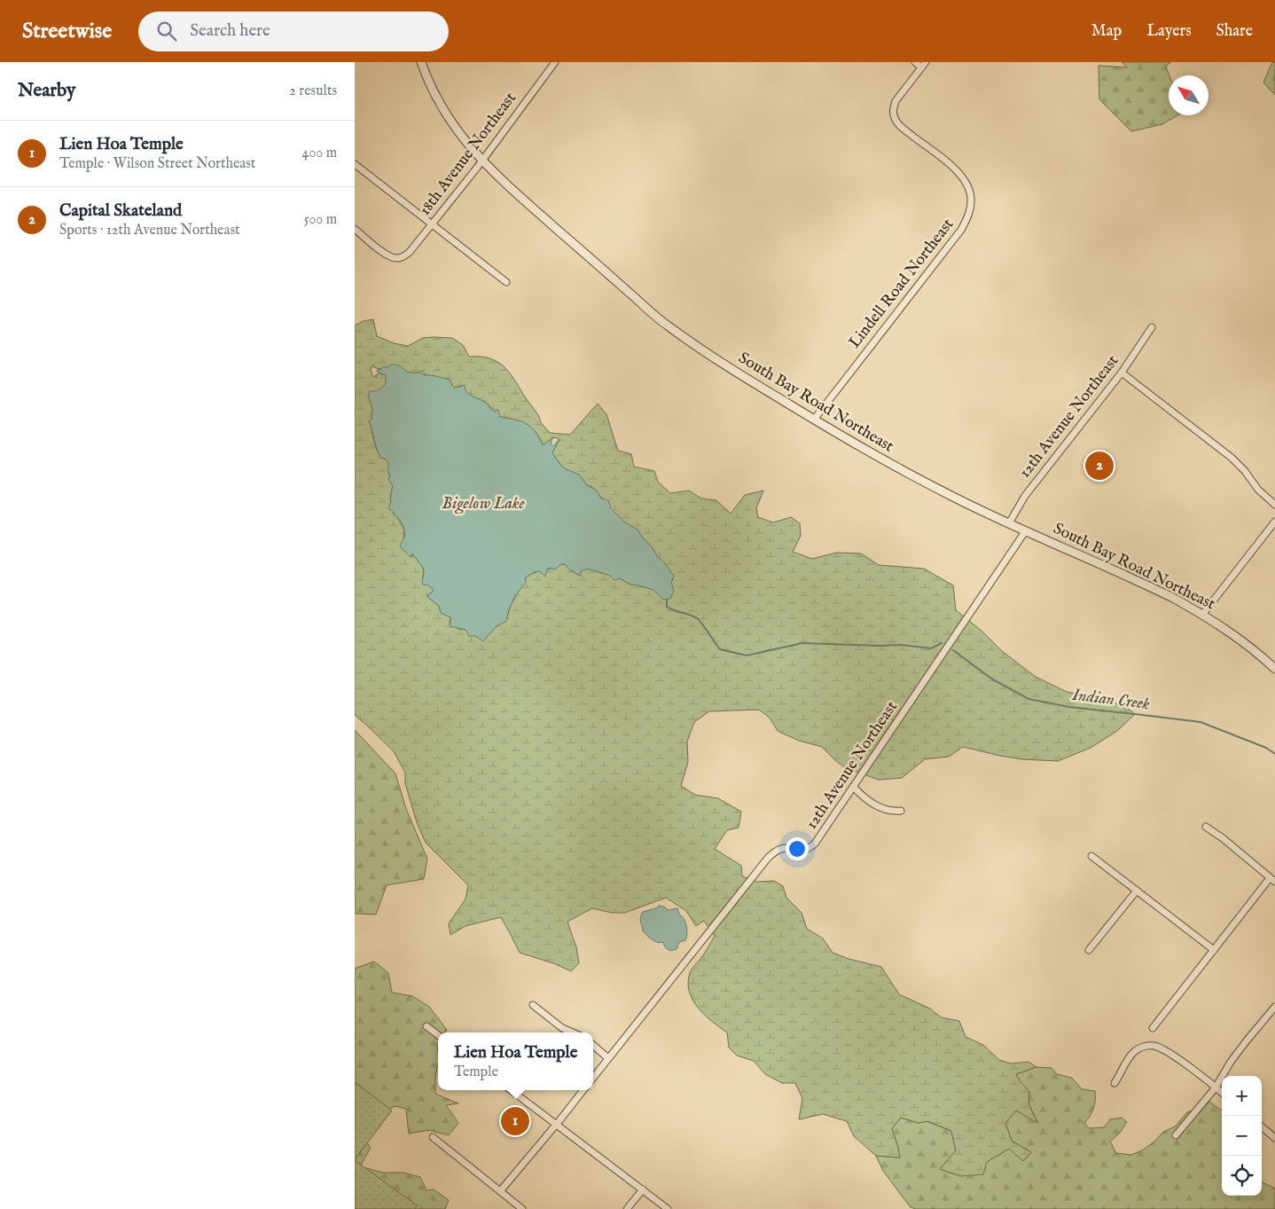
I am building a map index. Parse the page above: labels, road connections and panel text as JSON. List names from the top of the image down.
{
  "streets": {
    "street": [
      "18th Avenue Northeast",
      "Lindell Road Northeast",
      "South Bay Road Northeast",
      "12th Avenue Northeast"
    ]
  },
  "crossings": [
    ["18th Avenue Northeast", "South Bay Road Northeast"],
    ["Lindell Road Northeast", "South Bay Road Northeast"],
    ["South Bay Road Northeast", "12th Avenue Northeast"]
  ],
  "water": ["Bigelow Lake", "Indian Creek"],
  "north": "top left",
  "page": {
    "header": "Streetwise",
    "search": "Search here",
    "nav": ["Map", "Layers", "Share"],
    "heading": ["Nearby", "2 results"],
    "list": [
      {
        "mark": "1",
        "name": "Lien Hoa Temple",
        "note": "Temple · Wilson Street Northeast",
        "value": "400 m"
      },
      {
        "mark": "2",
        "name": "Capital Skateland",
        "note": "Sports · 12th Avenue Northeast",
        "value": "500 m"
      }
    ],
    "pins": ["2", "1"],
    "popup": ["Lien Hoa Temple", "Temple"],
    "map_buttons": ["+", "−"]
  }
}
